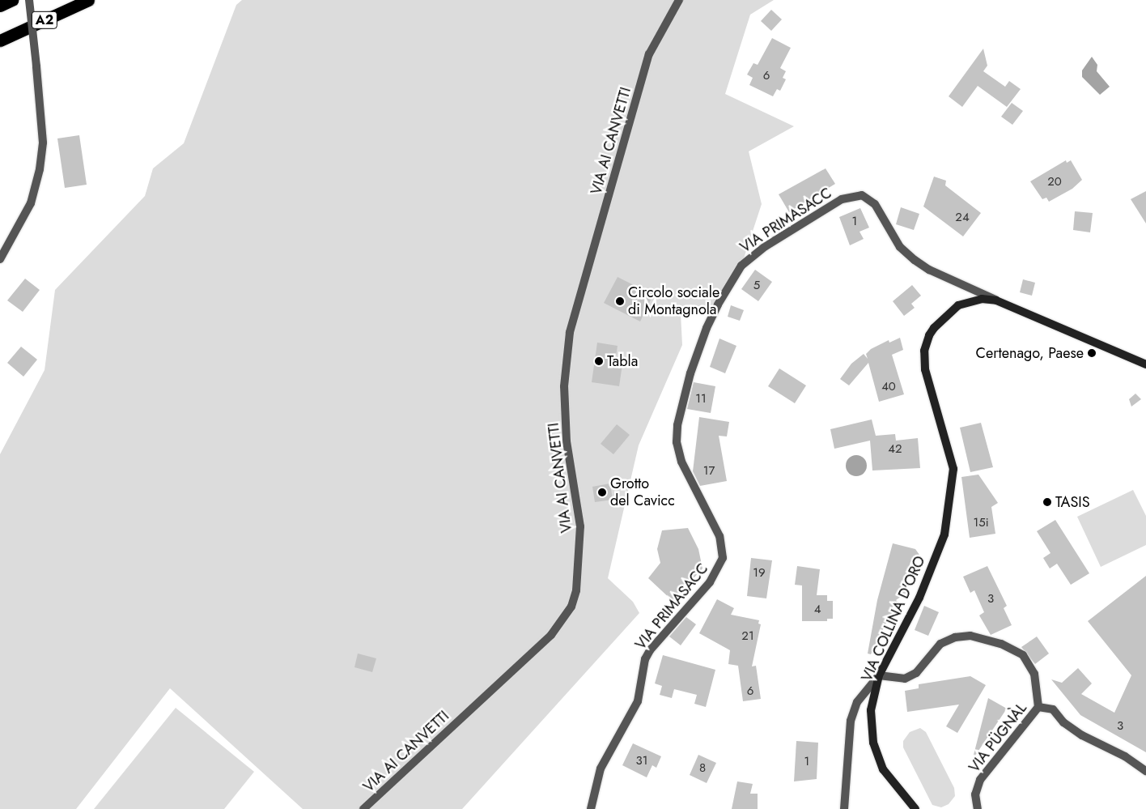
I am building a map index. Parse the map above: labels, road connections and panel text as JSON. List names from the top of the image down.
{
  "streets": {
    "highway": ["A2"],
    "street": [
      "VIA AI CANVETTI",
      "VIA PRIMASACC",
      "VIA COLLINA D'ORO",
      "VIA PÜGNÀL"
    ]
  },
  "crossings": [
    ["VIA PRIMASACC", "VIA COLLINA D'ORO"],
    ["VIA COLLINA D'ORO", "VIA PÜGNÀL"]
  ],
  "places": [
    "Circolo sociale di Montagnola",
    "Certenago, Paese",
    "Tabla",
    "Grotto del Cavicc",
    "TASIS"
  ],
  "house_numbers": [
    "6",
    "20",
    "24",
    "1",
    "5",
    "40",
    "11",
    "42",
    "17",
    "15i",
    "19",
    "3",
    "4",
    "21",
    "6",
    "3",
    "31",
    "1",
    "8"
  ]
}
